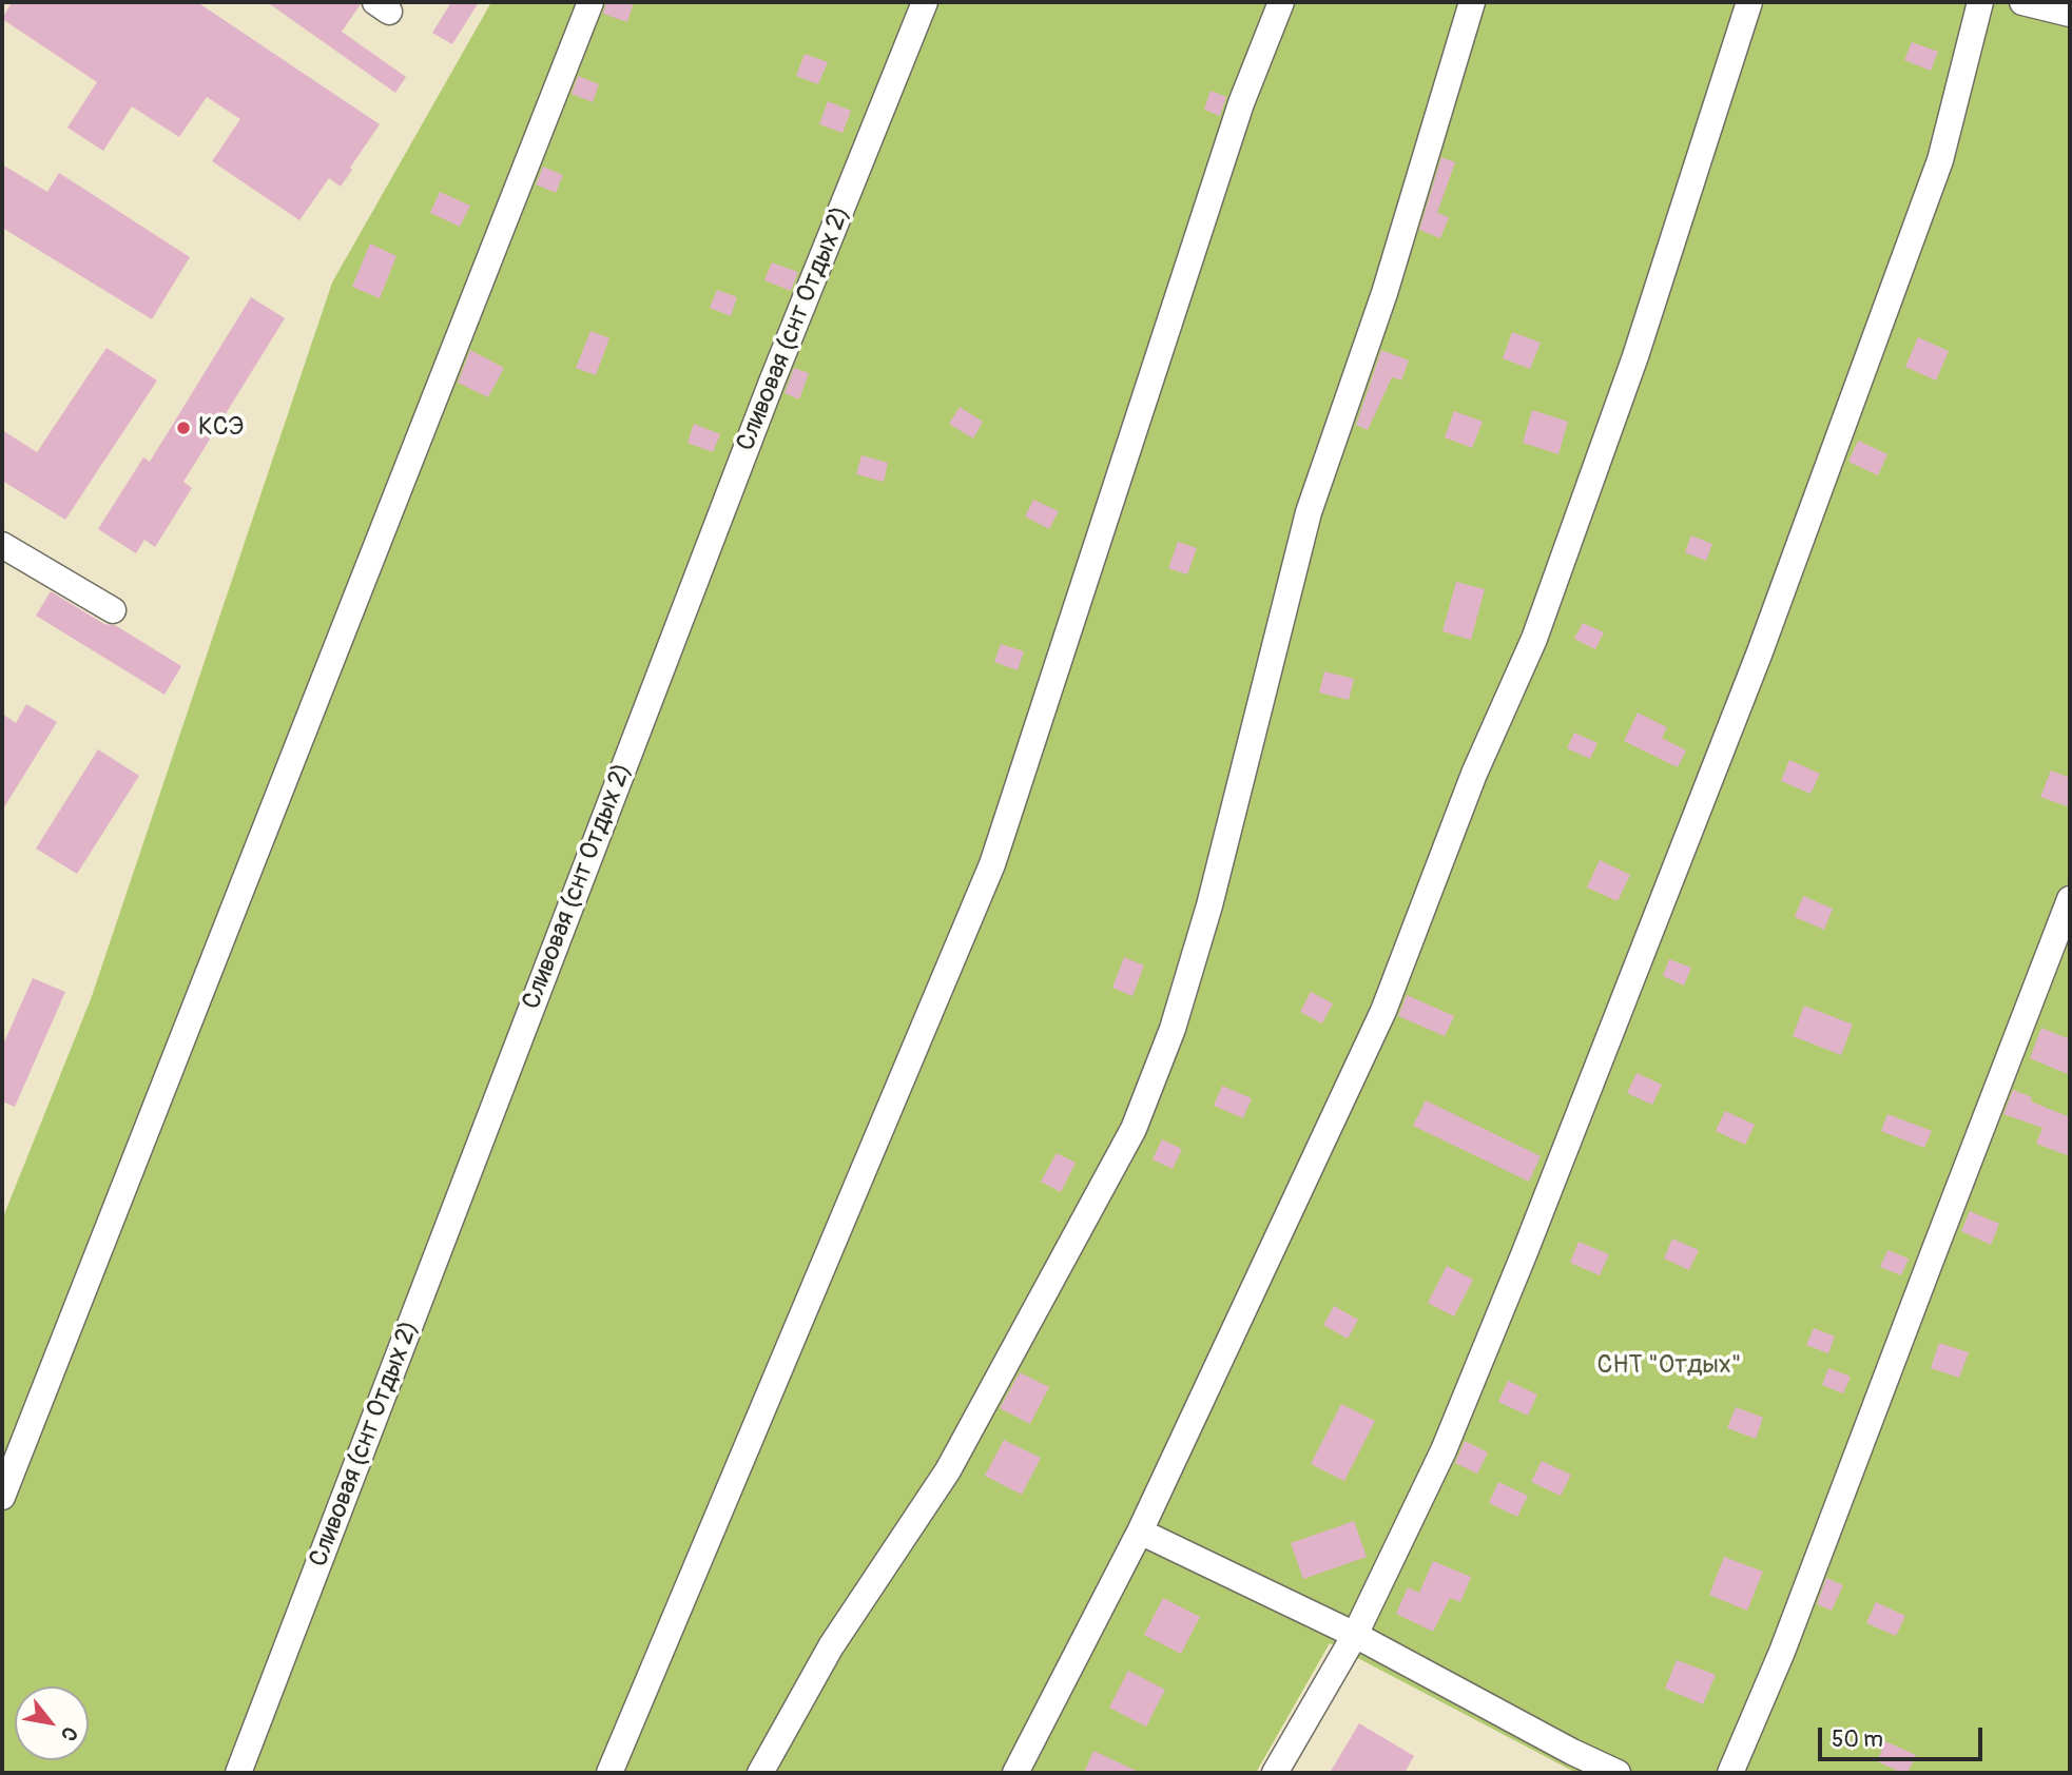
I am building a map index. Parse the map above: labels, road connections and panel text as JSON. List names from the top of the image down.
{
  "streets": {
    "lane": ["Сливовая (снт Отдых 2)"]
  },
  "parks": ["СНТ \"Отдых\""],
  "places": ["КСЭ"],
  "scale_bar": "50 m",
  "north": "bottom right"
}
